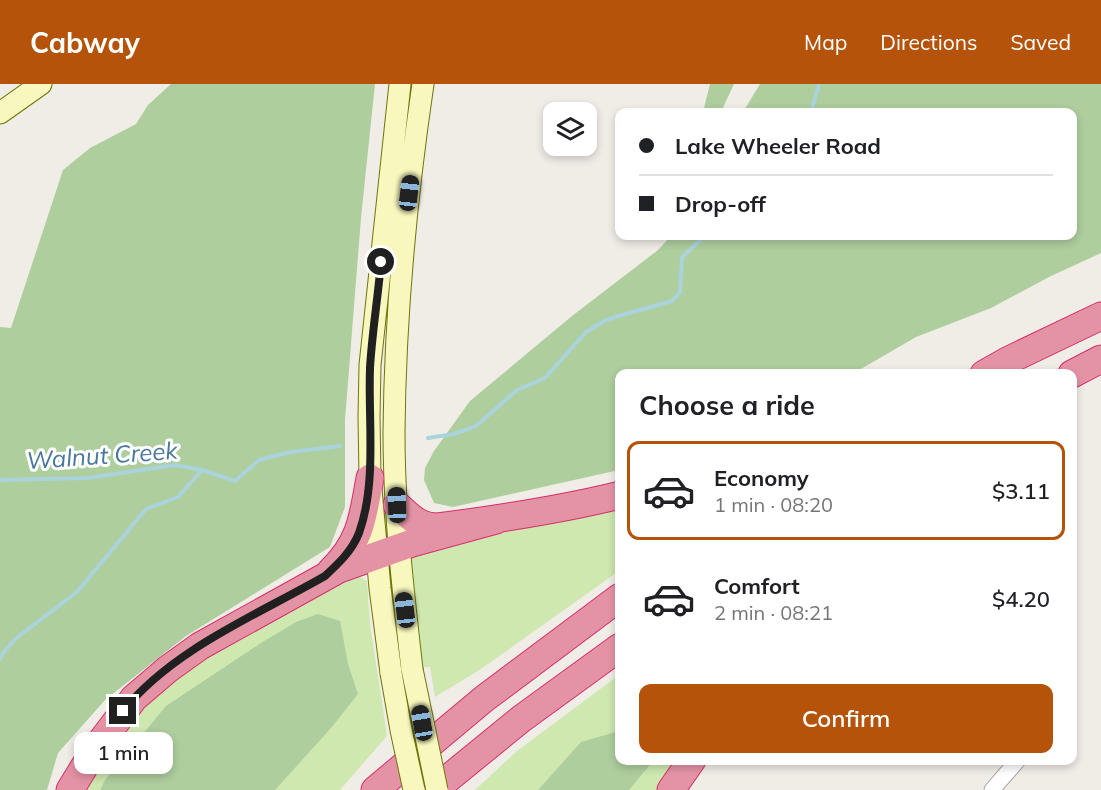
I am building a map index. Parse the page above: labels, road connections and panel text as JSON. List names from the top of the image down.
{
  "water": ["Walnut Creek"],
  "page": {
    "header": "Cabway",
    "nav": ["Map", "Directions", "Saved"],
    "banner": ["Lake Wheeler Road", "Drop-off"],
    "heading": "Choose a ride",
    "list": [
      {
        "name": "Economy",
        "note": "1 min · 08:20",
        "value": "$3.11"
      },
      {
        "name": "Comfort",
        "note": "2 min · 08:21",
        "value": "$4.20"
      }
    ],
    "buttons": "Confirm",
    "bubble": "1 min"
  }
}
